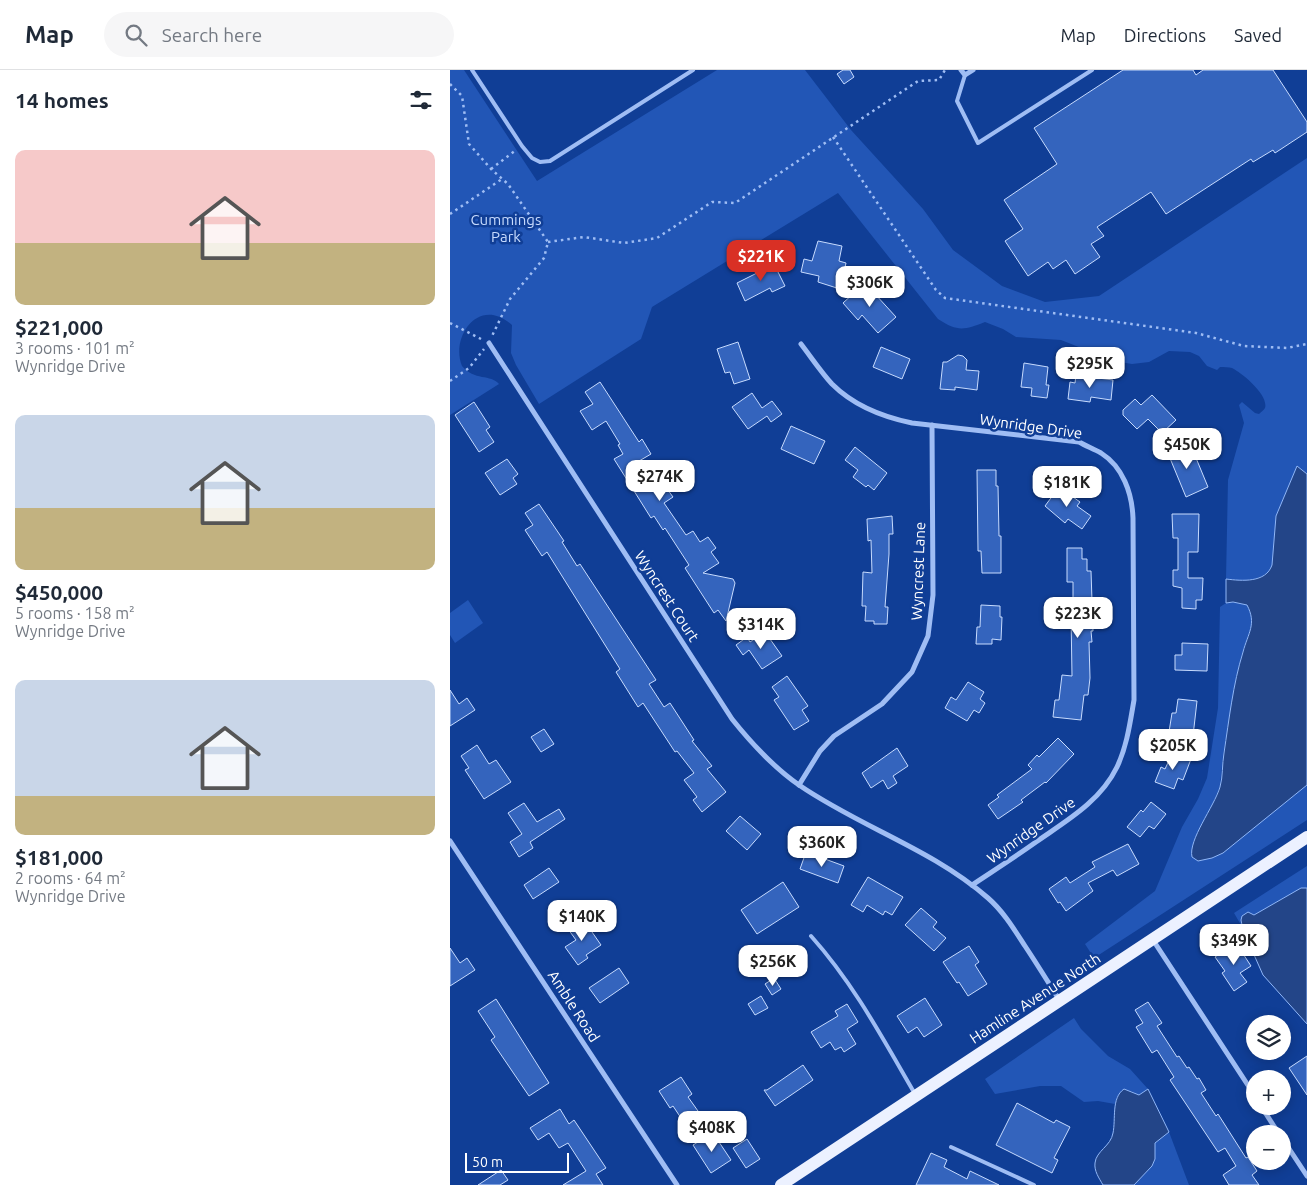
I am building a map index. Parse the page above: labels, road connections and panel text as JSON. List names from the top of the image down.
{
  "streets": {
    "main road": ["Hamline Avenue North"],
    "street": [
      "Wynridge Drive",
      "Wyncrest Lane",
      "Wyncrest Court",
      "Amble Road"
    ]
  },
  "crossings": [
    ["Wynridge Drive", "Wyncrest Lane"],
    ["Wynridge Drive", "Wyncrest Court"],
    ["Wyncrest Lane", "Wyncrest Court"],
    ["Wyncrest Court", "Hamline Avenue North"]
  ],
  "parks": ["Cummings Park"],
  "scale_bar": "50 m",
  "page": {
    "header": "Map",
    "search": "Search here",
    "nav": ["Map", "Directions", "Saved"],
    "heading": "14 homes",
    "list": [
      {
        "name": "$221,000",
        "note": "3 rooms · 101 m² · Wynridge Drive"
      },
      {
        "name": "$450,000",
        "note": "5 rooms · 158 m² · Wynridge Drive"
      },
      {
        "name": "$181,000",
        "note": "2 rooms · 64 m² · Wynridge Drive"
      }
    ],
    "price": [
      "$221K",
      "$306K",
      "$295K",
      "$450K",
      "$274K",
      "$181K",
      "$223K",
      "$314K",
      "$205K",
      "$360K",
      "$140K",
      "$349K",
      "$256K",
      "$408K"
    ],
    "map_buttons": ["+", "−"],
    "scale": "50 m"
  }
}
